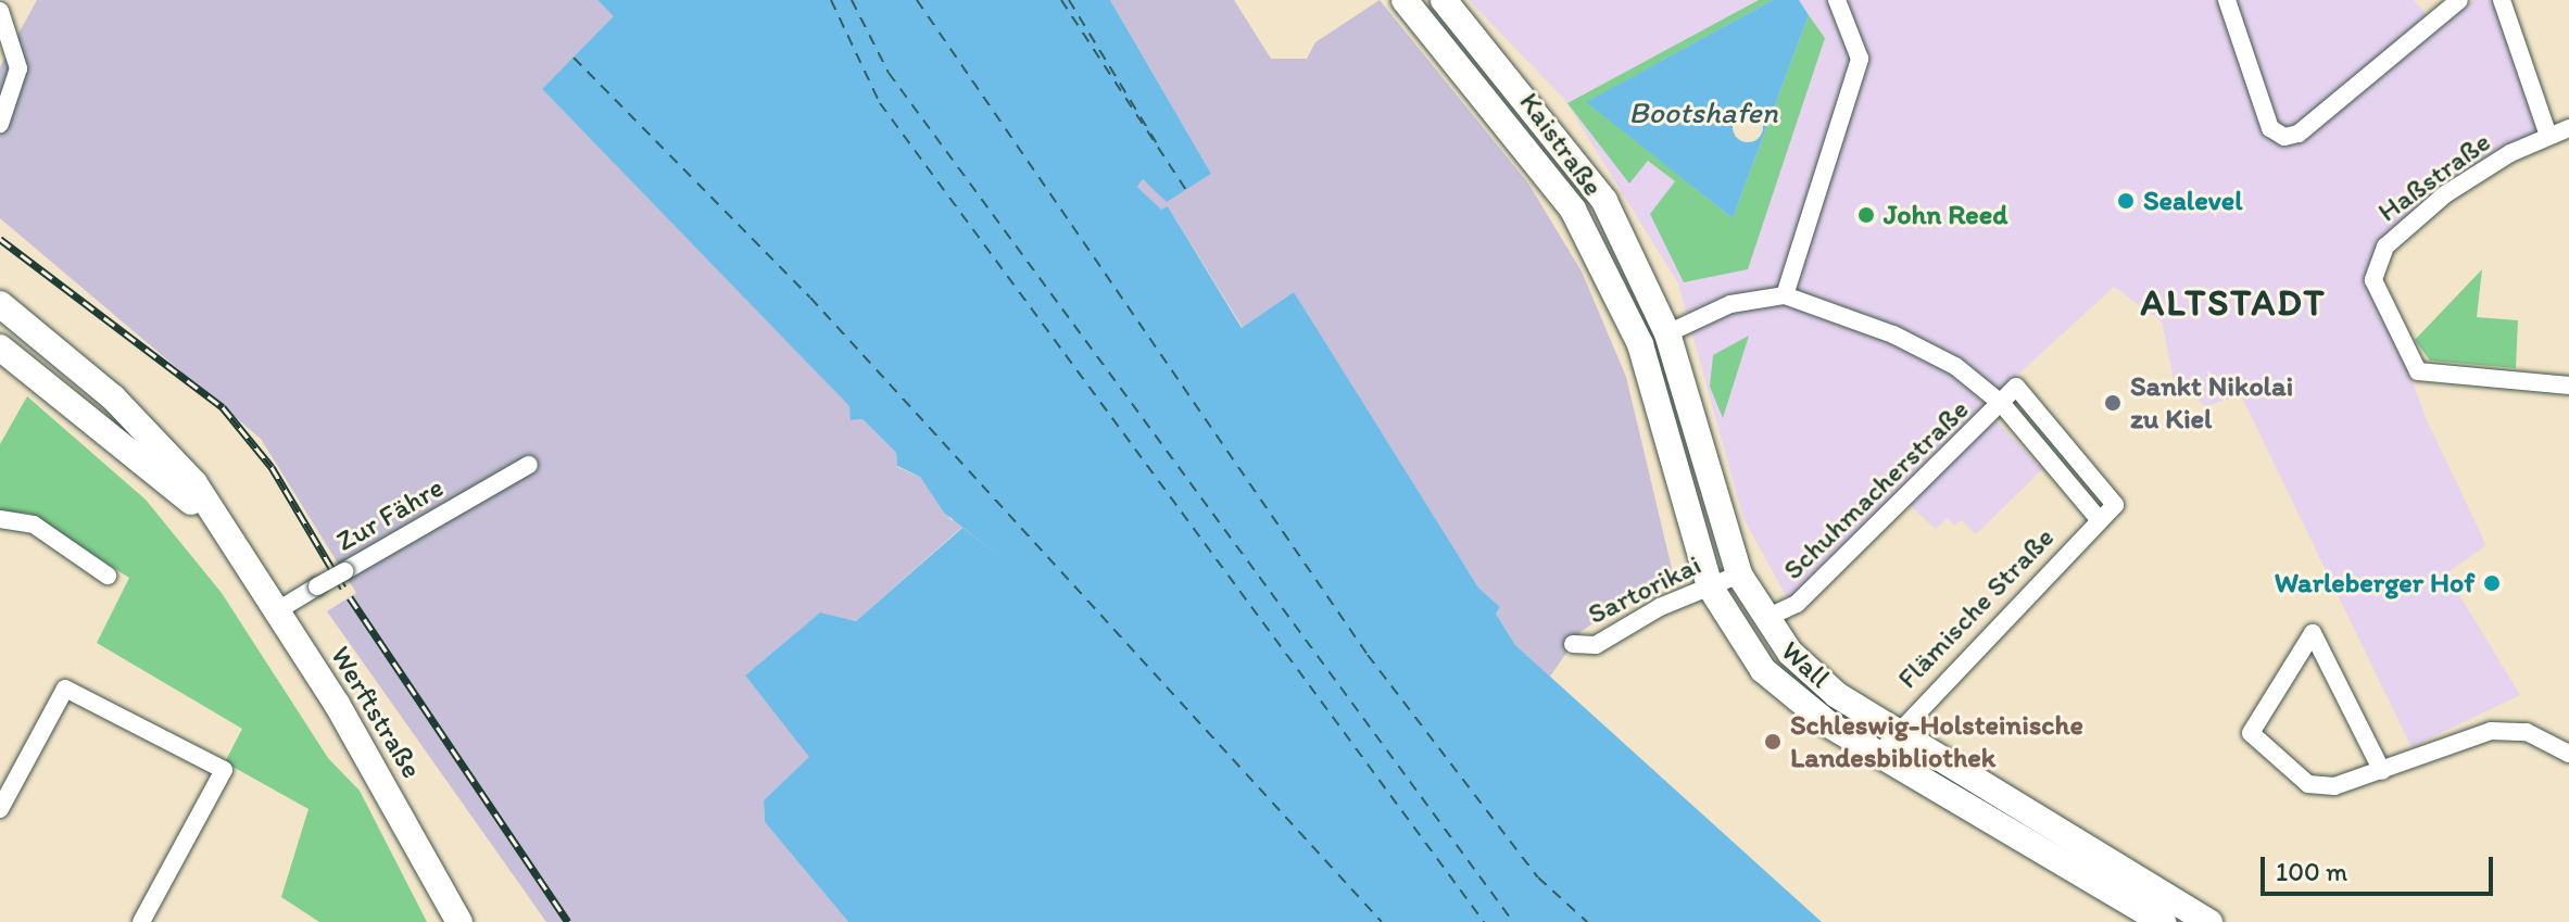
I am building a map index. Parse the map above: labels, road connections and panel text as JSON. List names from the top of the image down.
{
  "streets": {
    "main road": ["Kaistraße", "Wall", "Werftstraße"],
    "street": [
      "Haßstraße",
      "Schuhmacherstraße",
      "Zur Fähre",
      "Sartorikai",
      "Flämische Straße"
    ]
  },
  "crossings": [
    ["Kaistraße", "Wall"],
    ["Schuhmacherstraße", "Flämische Straße"],
    ["Schuhmacherstraße", "Wall"],
    ["Zur Fähre", "Werftstraße"],
    ["Sartorikai", "Wall"],
    ["Flämische Straße", "Wall"]
  ],
  "districts": ["ALTSTADT"],
  "water": ["Bootshafen"],
  "places": [
    "Sealevel",
    "John Reed",
    "Sankt Nikolai zu Kiel",
    "Warleberger Hof",
    "Schleswig-Holsteinische Landesbibliothek"
  ],
  "scale_bar": "100 m"
}
